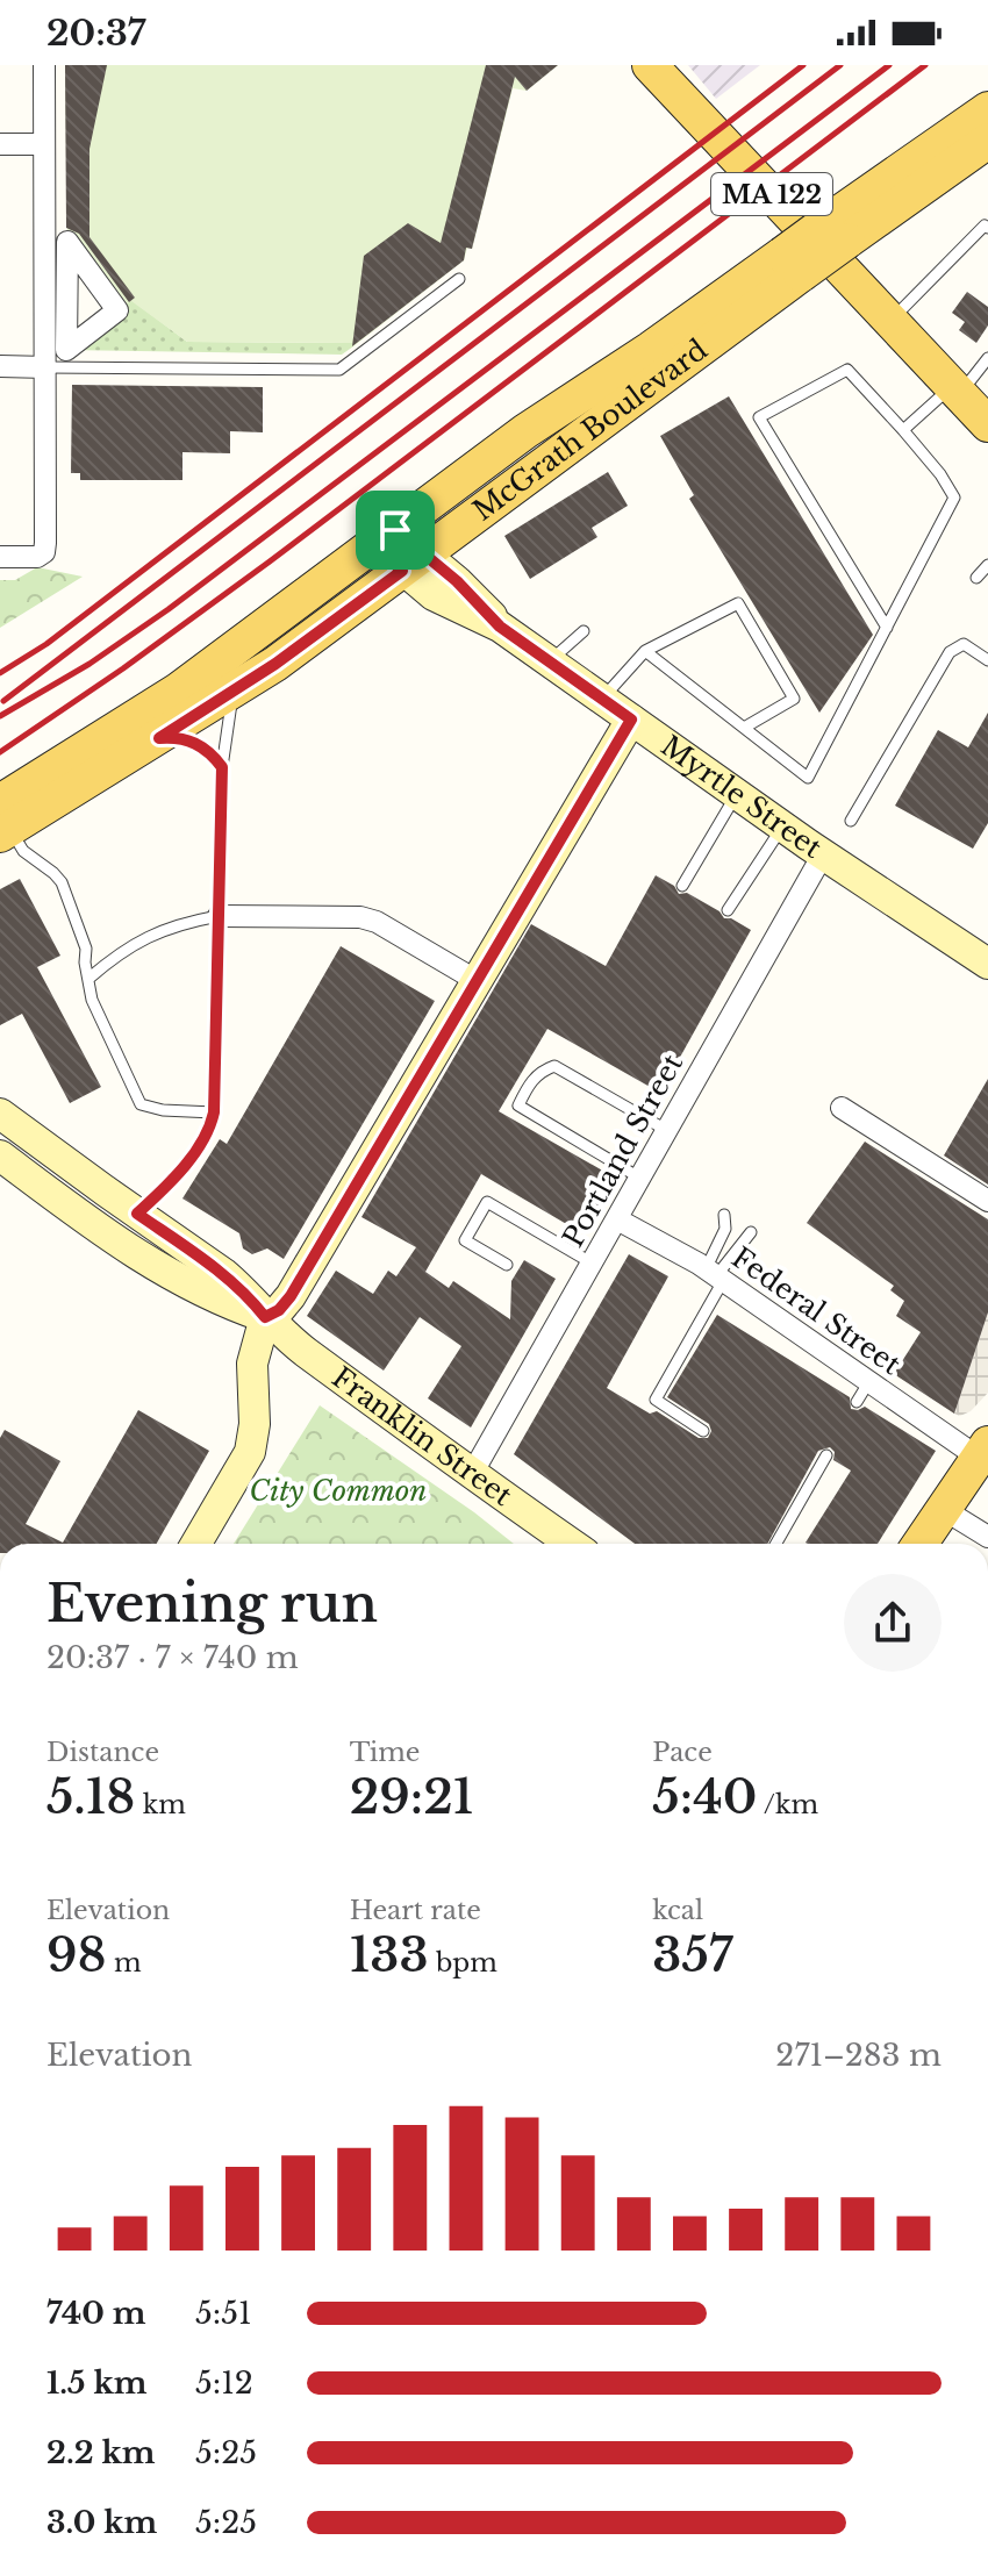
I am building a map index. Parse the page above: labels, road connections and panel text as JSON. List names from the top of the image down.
{
  "streets": {
    "main road": [
      "MA 122",
      "McGrath Boulevard",
      "Myrtle Street",
      "Franklin Street"
    ],
    "street": ["Portland Street", "Federal Street"]
  },
  "crossings": [
    ["McGrath Boulevard", "Myrtle Street"],
    ["Myrtle Street", "Portland Street"],
    ["Portland Street", "Federal Street"],
    ["Portland Street", "Franklin Street"]
  ],
  "parks": ["City Common"],
  "page": {
    "status": "20:37",
    "heading": ["Evening run", "20:37 · 7 × 740 m"],
    "stats": [
      ["Distance", "5.18 km"],
      ["Time", "29:21"],
      ["Pace", "5:40 /km"],
      ["Elevation", "98 m"],
      ["Heart rate", "133 bpm"],
      ["kcal", "357"]
    ],
    "chart": ["Elevation", "271–283 m"],
    "list": [
      {
        "name": "740 m",
        "note": "5:51"
      },
      {
        "name": "1.5 km",
        "note": "5:12"
      },
      {
        "name": "2.2 km",
        "note": "5:25"
      },
      {
        "name": "3.0 km",
        "note": "5:25"
      }
    ]
  }
}
